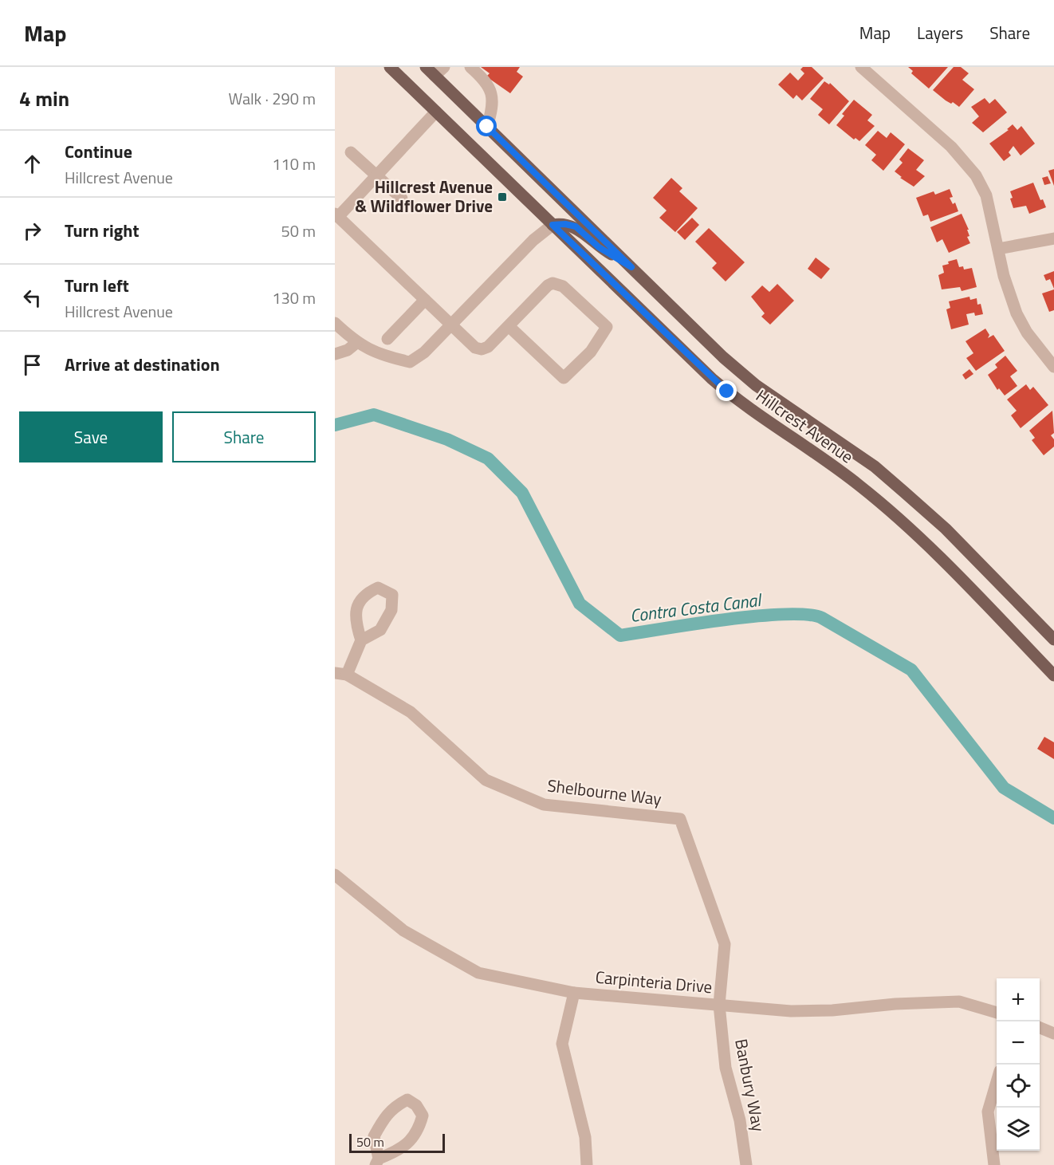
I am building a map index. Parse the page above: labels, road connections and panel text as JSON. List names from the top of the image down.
{
  "streets": {
    "main road": ["Hillcrest Avenue"],
    "street": ["Shelbourne Way", "Carpinteria Drive", "Banbury Way"]
  },
  "crossings": [
    ["Shelbourne Way", "Banbury Way"],
    ["Carpinteria Drive", "Banbury Way"]
  ],
  "water": ["Contra Costa Canal"],
  "places": {
    "transit": ["Hillcrest Avenue & Wildflower Drive"]
  },
  "scale_bar": "50 m",
  "page": {
    "header": "Map",
    "nav": ["Map", "Layers", "Share"],
    "heading": ["4 min", "Walk · 290 m"],
    "list": [
      ["Continue", "Hillcrest Avenue", "110 m"],
      ["Turn right", "50 m"],
      ["Turn left", "Hillcrest Avenue", "130 m"],
      "Arrive at destination"
    ],
    "buttons": ["Save", "Share"],
    "map_buttons": ["+", "−"],
    "scale": "50 m"
  }
}
